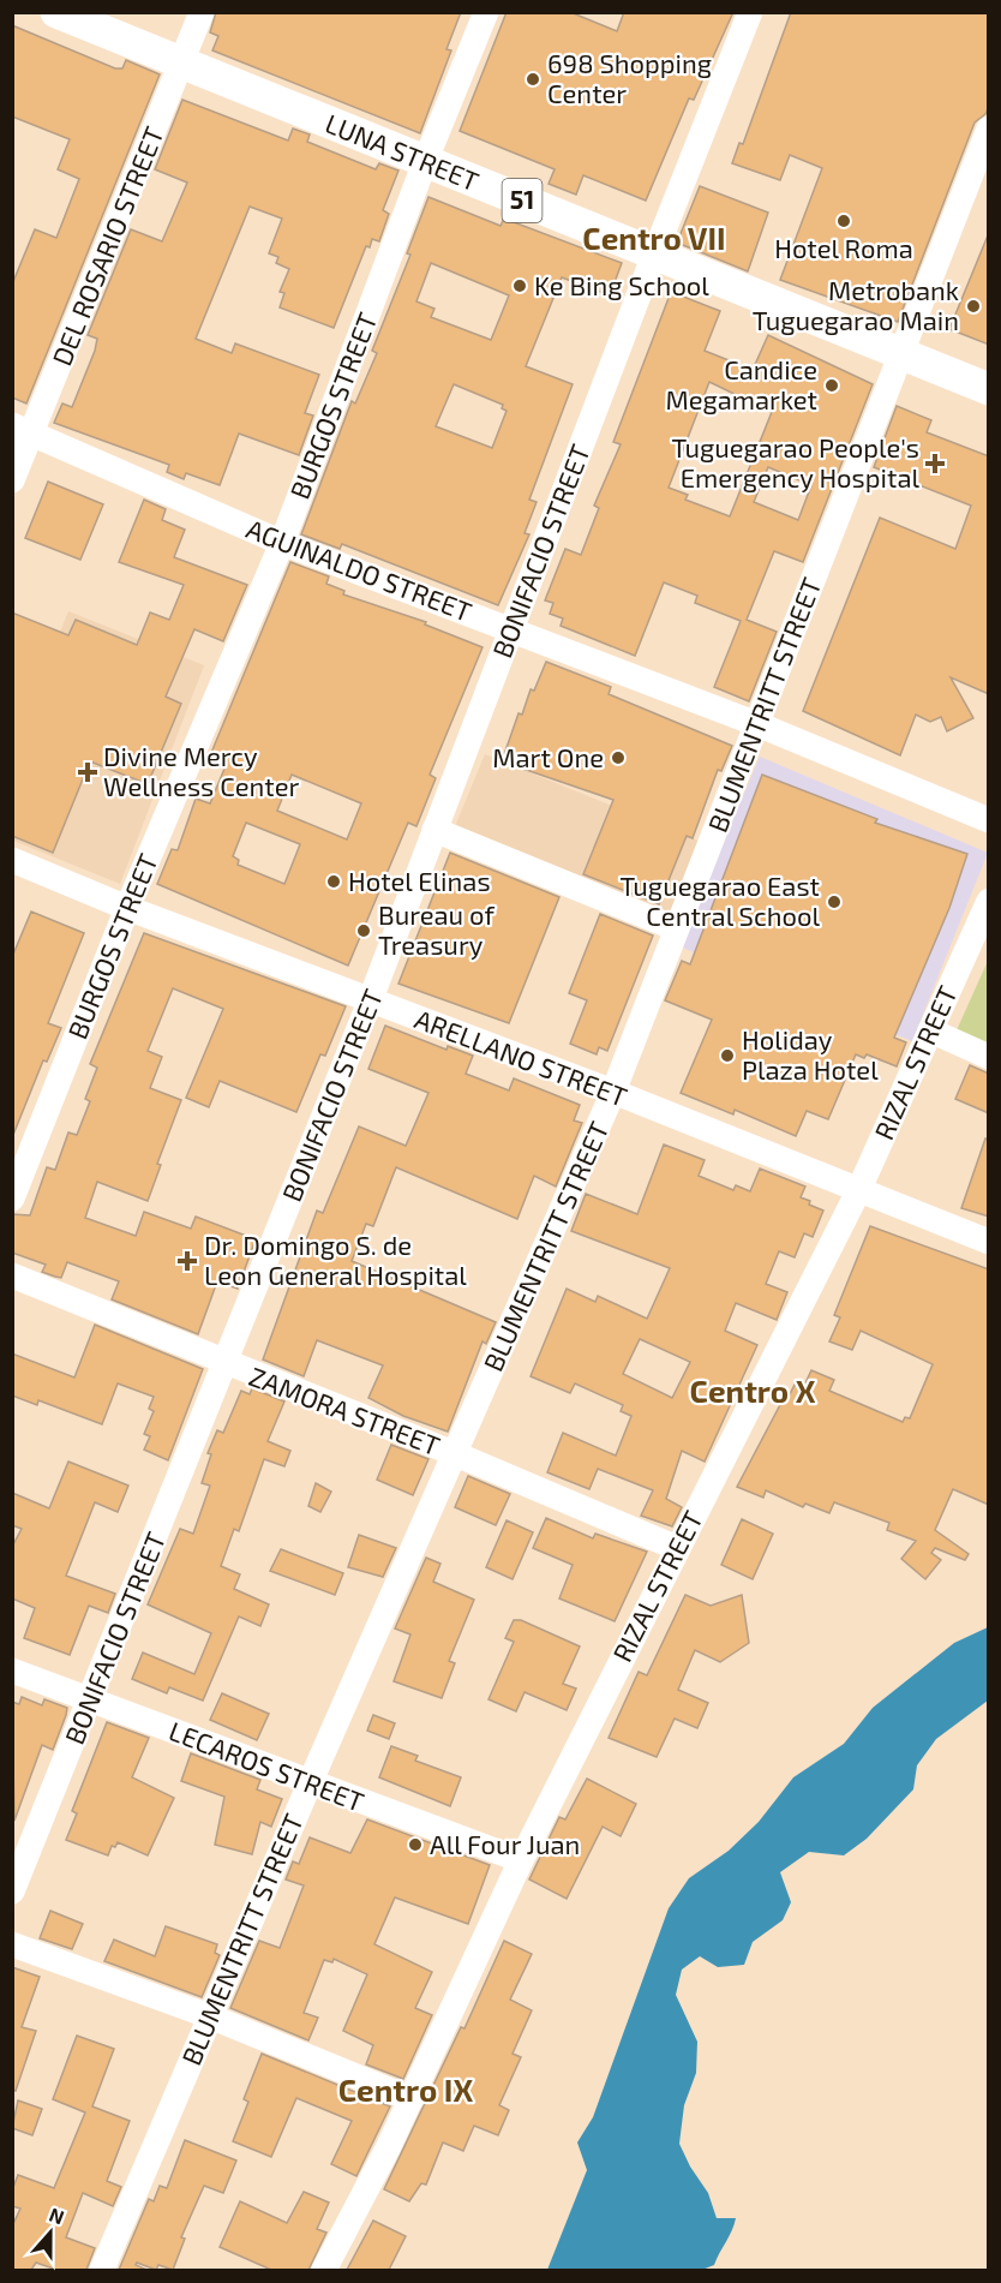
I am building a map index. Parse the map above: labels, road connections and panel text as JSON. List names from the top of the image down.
{
  "streets": {
    "main road": ["LUNA STREET", "51"],
    "street": [
      "DEL ROSARIO STREET",
      "BURGOS STREET",
      "BONIFACIO STREET",
      "AGUINALDO STREET",
      "BLUMENTRITT STREET",
      "ARELLANO STREET",
      "RIZAL STREET",
      "ZAMORA STREET",
      "LECAROS STREET"
    ]
  },
  "crossings": [
    ["LUNA STREET", "DEL ROSARIO STREET"],
    ["LUNA STREET", "BURGOS STREET"],
    ["LUNA STREET", "BONIFACIO STREET"],
    ["LUNA STREET", "BLUMENTRITT STREET"],
    ["DEL ROSARIO STREET", "AGUINALDO STREET"],
    ["BURGOS STREET", "AGUINALDO STREET"],
    ["BURGOS STREET", "ARELLANO STREET"],
    ["BONIFACIO STREET", "AGUINALDO STREET"],
    ["BONIFACIO STREET", "ARELLANO STREET"],
    ["BONIFACIO STREET", "ZAMORA STREET"],
    ["BONIFACIO STREET", "LECAROS STREET"],
    ["AGUINALDO STREET", "BLUMENTRITT STREET"],
    ["BLUMENTRITT STREET", "ARELLANO STREET"],
    ["BLUMENTRITT STREET", "ZAMORA STREET"],
    ["BLUMENTRITT STREET", "LECAROS STREET"],
    ["ARELLANO STREET", "RIZAL STREET"],
    ["RIZAL STREET", "ZAMORA STREET"],
    ["RIZAL STREET", "LECAROS STREET"]
  ],
  "districts": ["Centro VII", "Centro X", "Centro IX"],
  "places": {
    "other": [
      "698 Shopping Center",
      "Hotel Roma",
      "Ke Bing School",
      "Metrobank Tuguegarao Main",
      "Candice Megamarket",
      "Mart One",
      "Hotel Elinas",
      "Tuguegarao East Central School",
      "Bureau of Treasury",
      "Holiday Plaza Hotel",
      "All Four Juan"
    ],
    "health": ["Tuguegarao People's Emergency Hospital", "Divine Mercy Wellness Center", "Dr. Domingo S. de Leon General Hospital"]
  },
  "north": "top"
}
